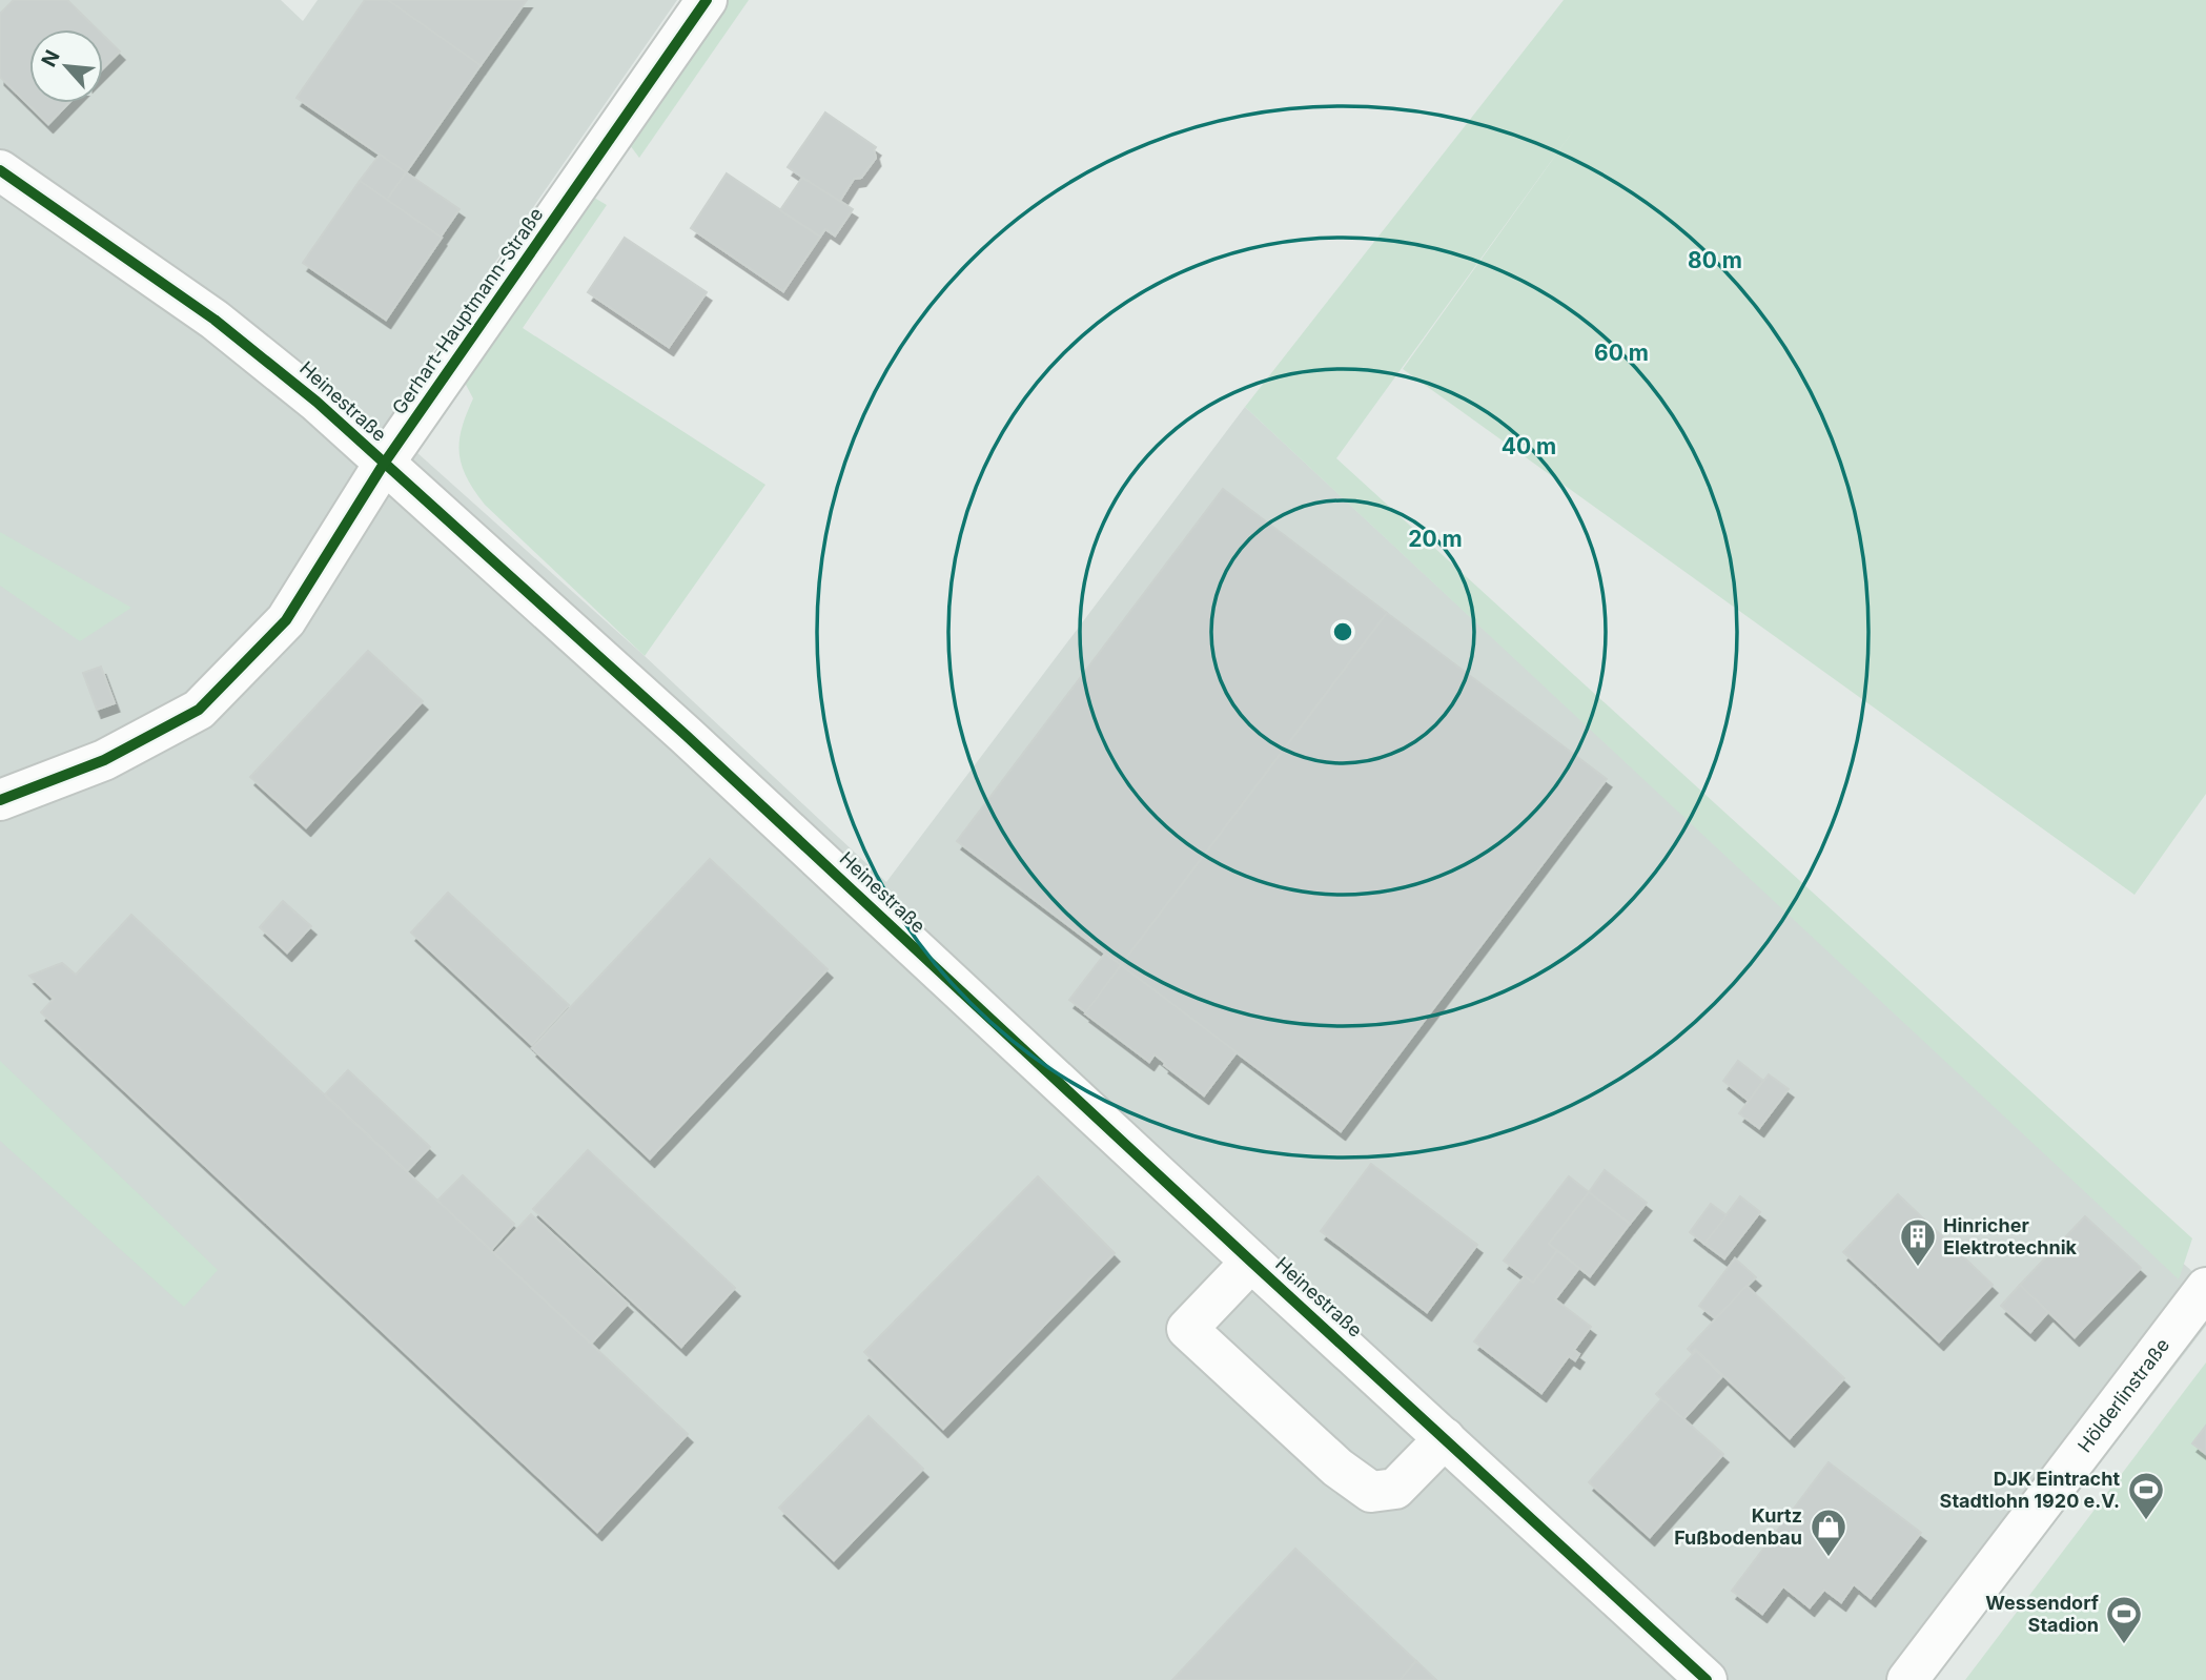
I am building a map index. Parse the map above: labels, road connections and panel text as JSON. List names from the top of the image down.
{
  "streets": {
    "street": ["Gerhart-Hauptmann-Straße", "Heinestraße", "Hölderlinstraße"]
  },
  "crossings": [
    ["Gerhart-Hauptmann-Straße", "Heinestraße"]
  ],
  "places": {
    "building": ["Hinricher Elektrotechnik"],
    "sports": ["DJK Eintracht Stadtlohn 1920 e.V.", "Wessendorf Stadion"],
    "shop": ["Kurtz Fußbodenbau"]
  },
  "north": "top left",
  "rings": [
    "80 m",
    "60 m",
    "40 m",
    "20 m"
  ]
}
